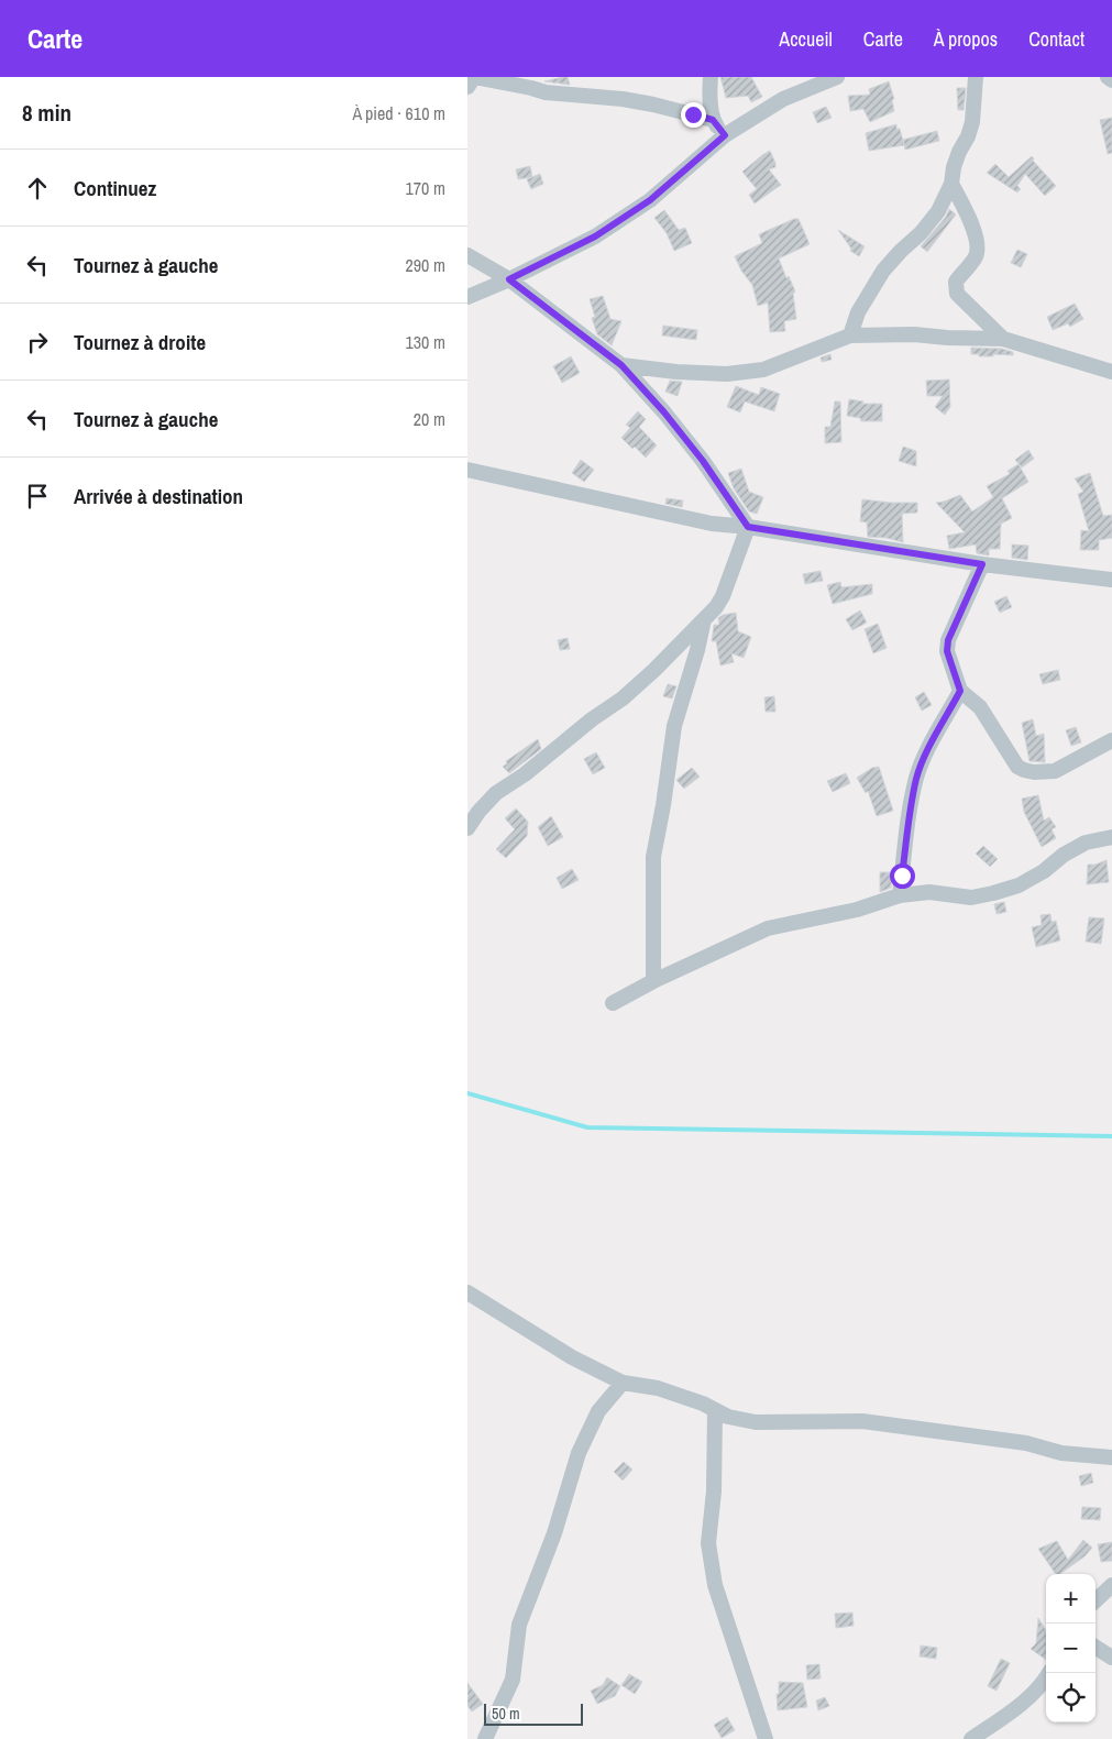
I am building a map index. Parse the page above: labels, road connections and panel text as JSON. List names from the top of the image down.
{
  "scale_bar": "50 m",
  "page": {
    "header": "Carte",
    "nav": [
      "Accueil",
      "Carte",
      "À propos",
      "Contact"
    ],
    "heading": ["8 min", "À pied · 610 m"],
    "list": [
      ["Continuez", "170 m"],
      ["Tournez à gauche", "290 m"],
      ["Tournez à droite", "130 m"],
      ["Tournez à gauche", "20 m"],
      "Arrivée à destination"
    ],
    "map_buttons": ["+", "−"],
    "scale": "50 m"
  }
}
